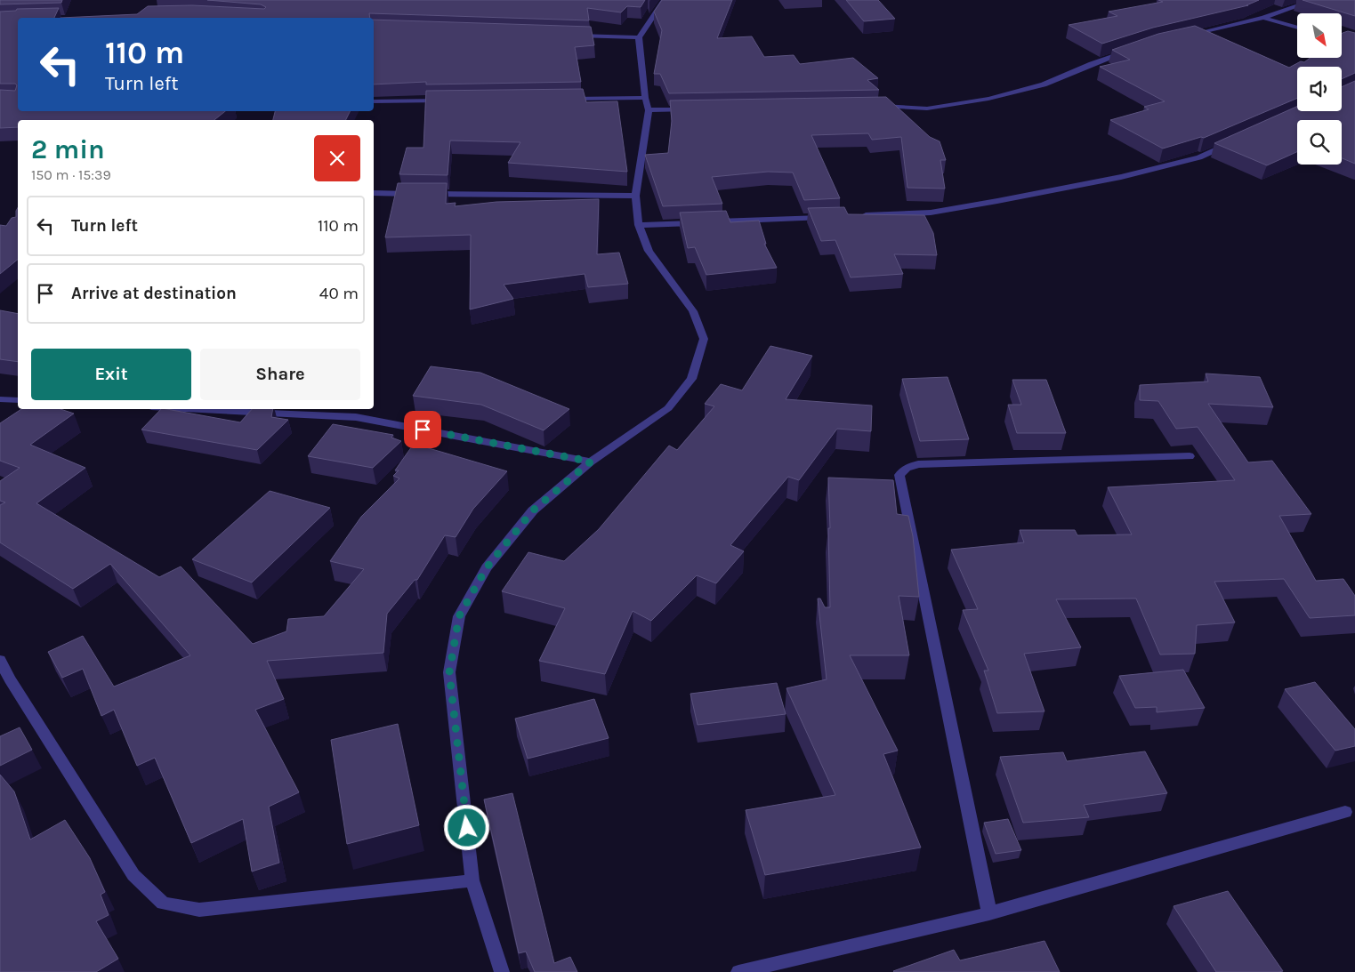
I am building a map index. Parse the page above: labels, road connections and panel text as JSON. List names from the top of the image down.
{
  "north": "bottom right",
  "page": {
    "turn": ["110 m", "Turn left"],
    "heading": ["2 min", "150 m · 15:39"],
    "list": [
      {
        "name": "Turn left",
        "value": "110 m"
      },
      {
        "name": "Arrive at destination",
        "value": "40 m"
      }
    ],
    "buttons": ["Exit", "Share"]
  }
}
